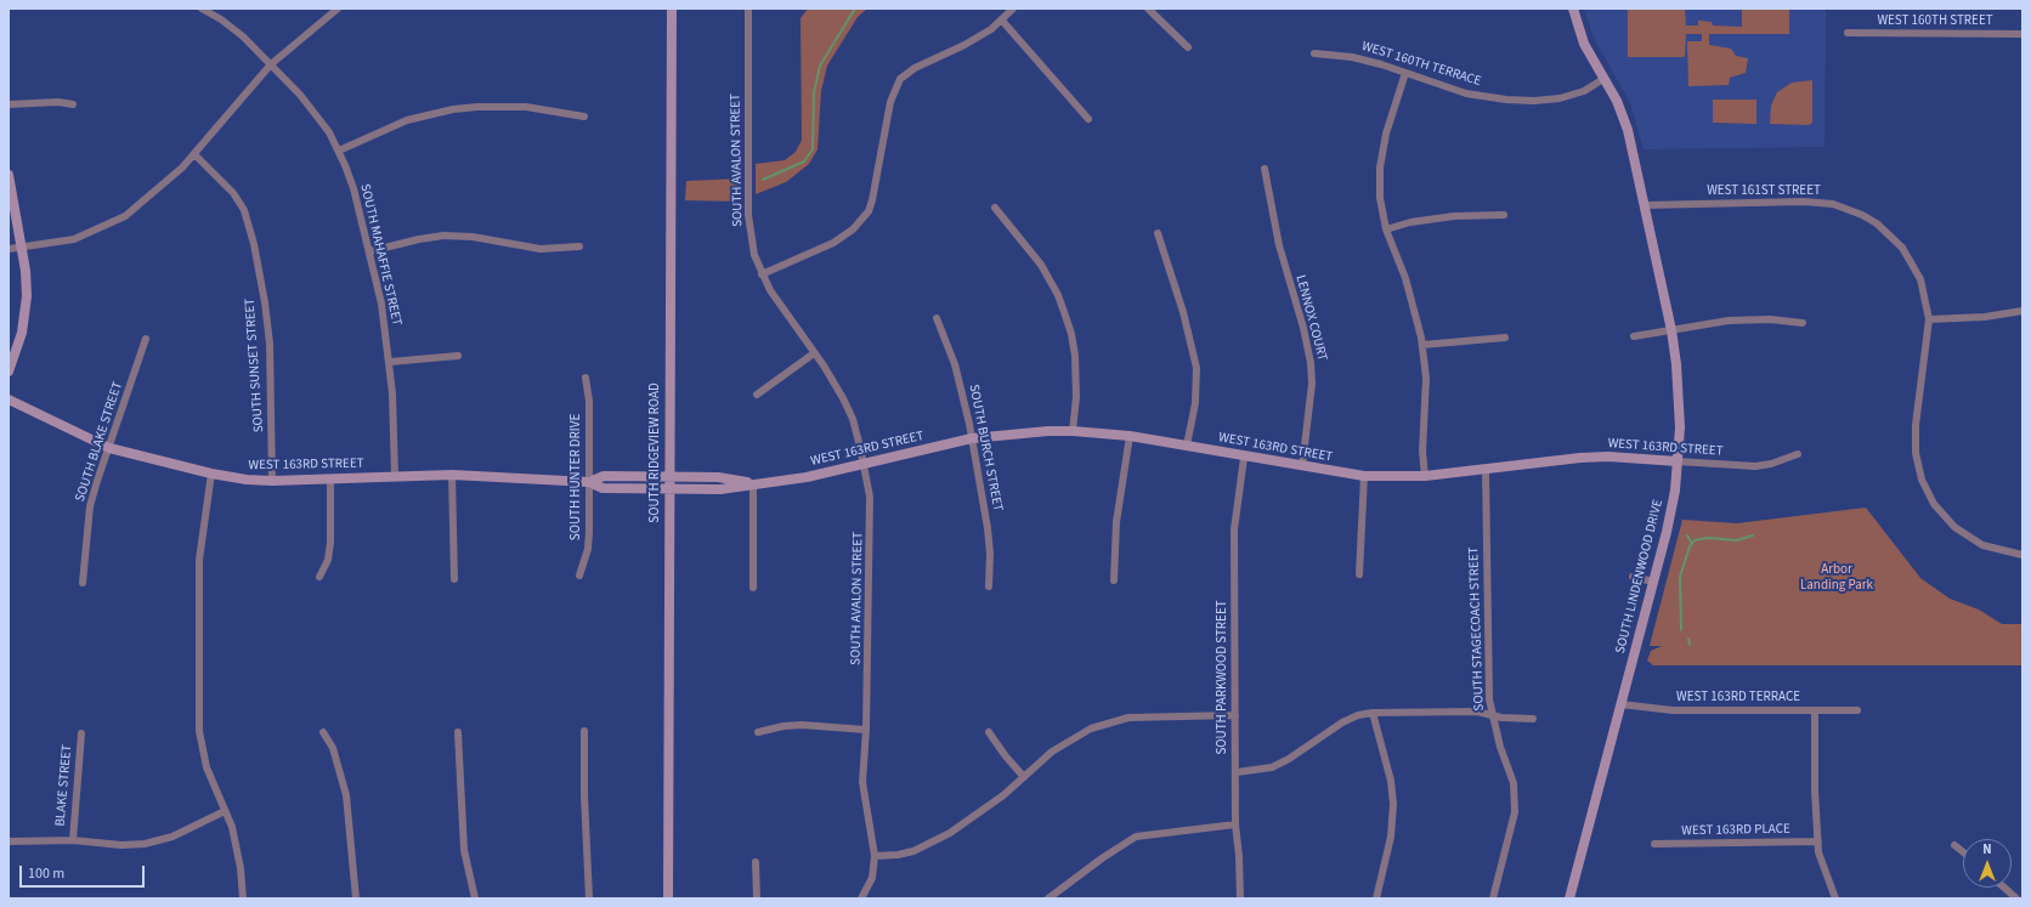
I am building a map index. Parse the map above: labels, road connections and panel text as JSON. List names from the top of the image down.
{
  "streets": {
    "street": [
      "WEST 160TH STREET",
      "WEST 160TH TERRACE",
      "SOUTH AVALON STREET",
      "WEST 161ST STREET",
      "SOUTH MAHAFFIE STREET",
      "LENNOX COURT",
      "SOUTH SUNSET STREET",
      "SOUTH BLAKE STREET",
      "SOUTH BURCH STREET",
      "WEST 163RD STREET",
      "SOUTH RIDGEVIEW ROAD",
      "SOUTH HUNTER DRIVE",
      "SOUTH LINDENWOOD DRIVE",
      "SOUTH STAGECOACH STREET",
      "SOUTH PARKWOOD STREET",
      "WEST 163RD TERRACE",
      "BLAKE STREET",
      "WEST 163RD PLACE"
    ]
  },
  "crossings": [
    ["WEST 160TH TERRACE", "SOUTH LINDENWOOD DRIVE"],
    ["SOUTH AVALON STREET", "WEST 163RD STREET"],
    ["WEST 161ST STREET", "SOUTH LINDENWOOD DRIVE"],
    ["SOUTH MAHAFFIE STREET", "WEST 163RD STREET"],
    ["LENNOX COURT", "WEST 163RD STREET"],
    ["SOUTH SUNSET STREET", "WEST 163RD STREET"],
    ["SOUTH BLAKE STREET", "WEST 163RD STREET"],
    ["SOUTH BURCH STREET", "WEST 163RD STREET"],
    ["WEST 163RD STREET", "SOUTH RIDGEVIEW ROAD"],
    ["WEST 163RD STREET", "SOUTH HUNTER DRIVE"],
    ["WEST 163RD STREET", "SOUTH LINDENWOOD DRIVE"],
    ["WEST 163RD STREET", "SOUTH STAGECOACH STREET"],
    ["WEST 163RD STREET", "SOUTH PARKWOOD STREET"],
    ["SOUTH LINDENWOOD DRIVE", "WEST 163RD TERRACE"]
  ],
  "parks": ["Arbor Landing Park"],
  "scale_bar": "100 m",
  "north": "top"
}
